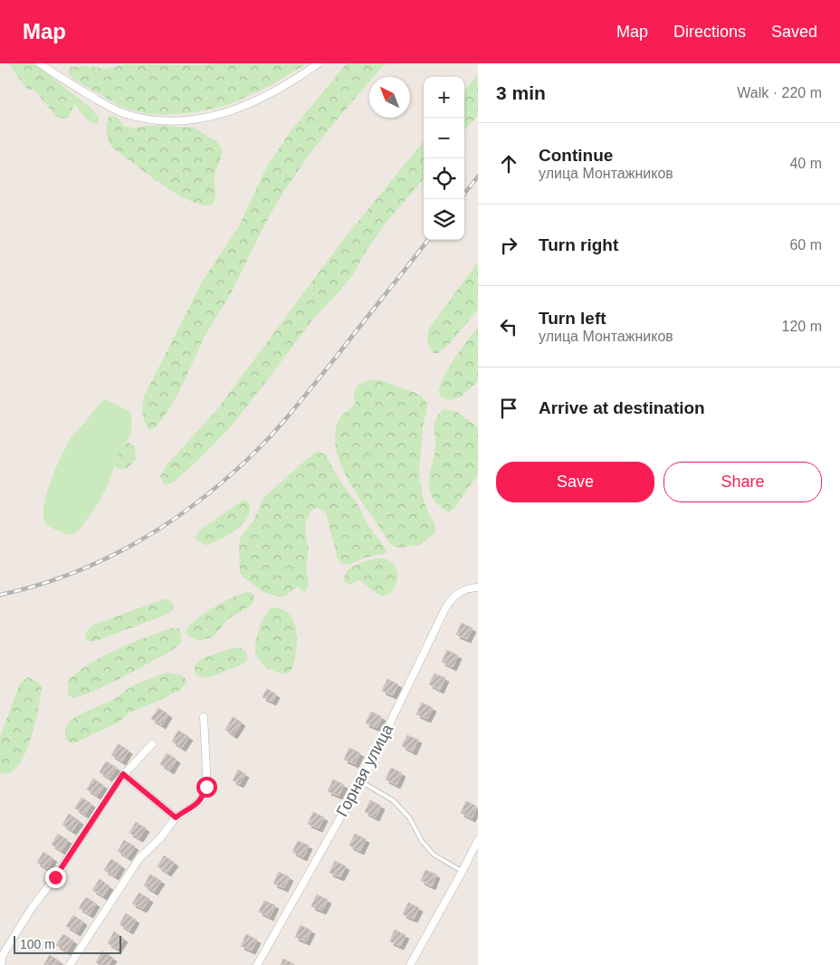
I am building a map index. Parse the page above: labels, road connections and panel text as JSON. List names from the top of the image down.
{
  "streets": {
    "street": ["Горная улица"]
  },
  "scale_bar": "100 m",
  "north": "top left",
  "page": {
    "header": "Map",
    "nav": ["Map", "Directions", "Saved"],
    "heading": ["3 min", "Walk · 220 m"],
    "map_buttons": ["+", "−"],
    "list": [
      ["Continue", "улица Монтажников", "40 m"],
      ["Turn right", "60 m"],
      ["Turn left", "улица Монтажников", "120 m"],
      "Arrive at destination"
    ],
    "buttons": ["Save", "Share"],
    "scale": "100 m"
  }
}
